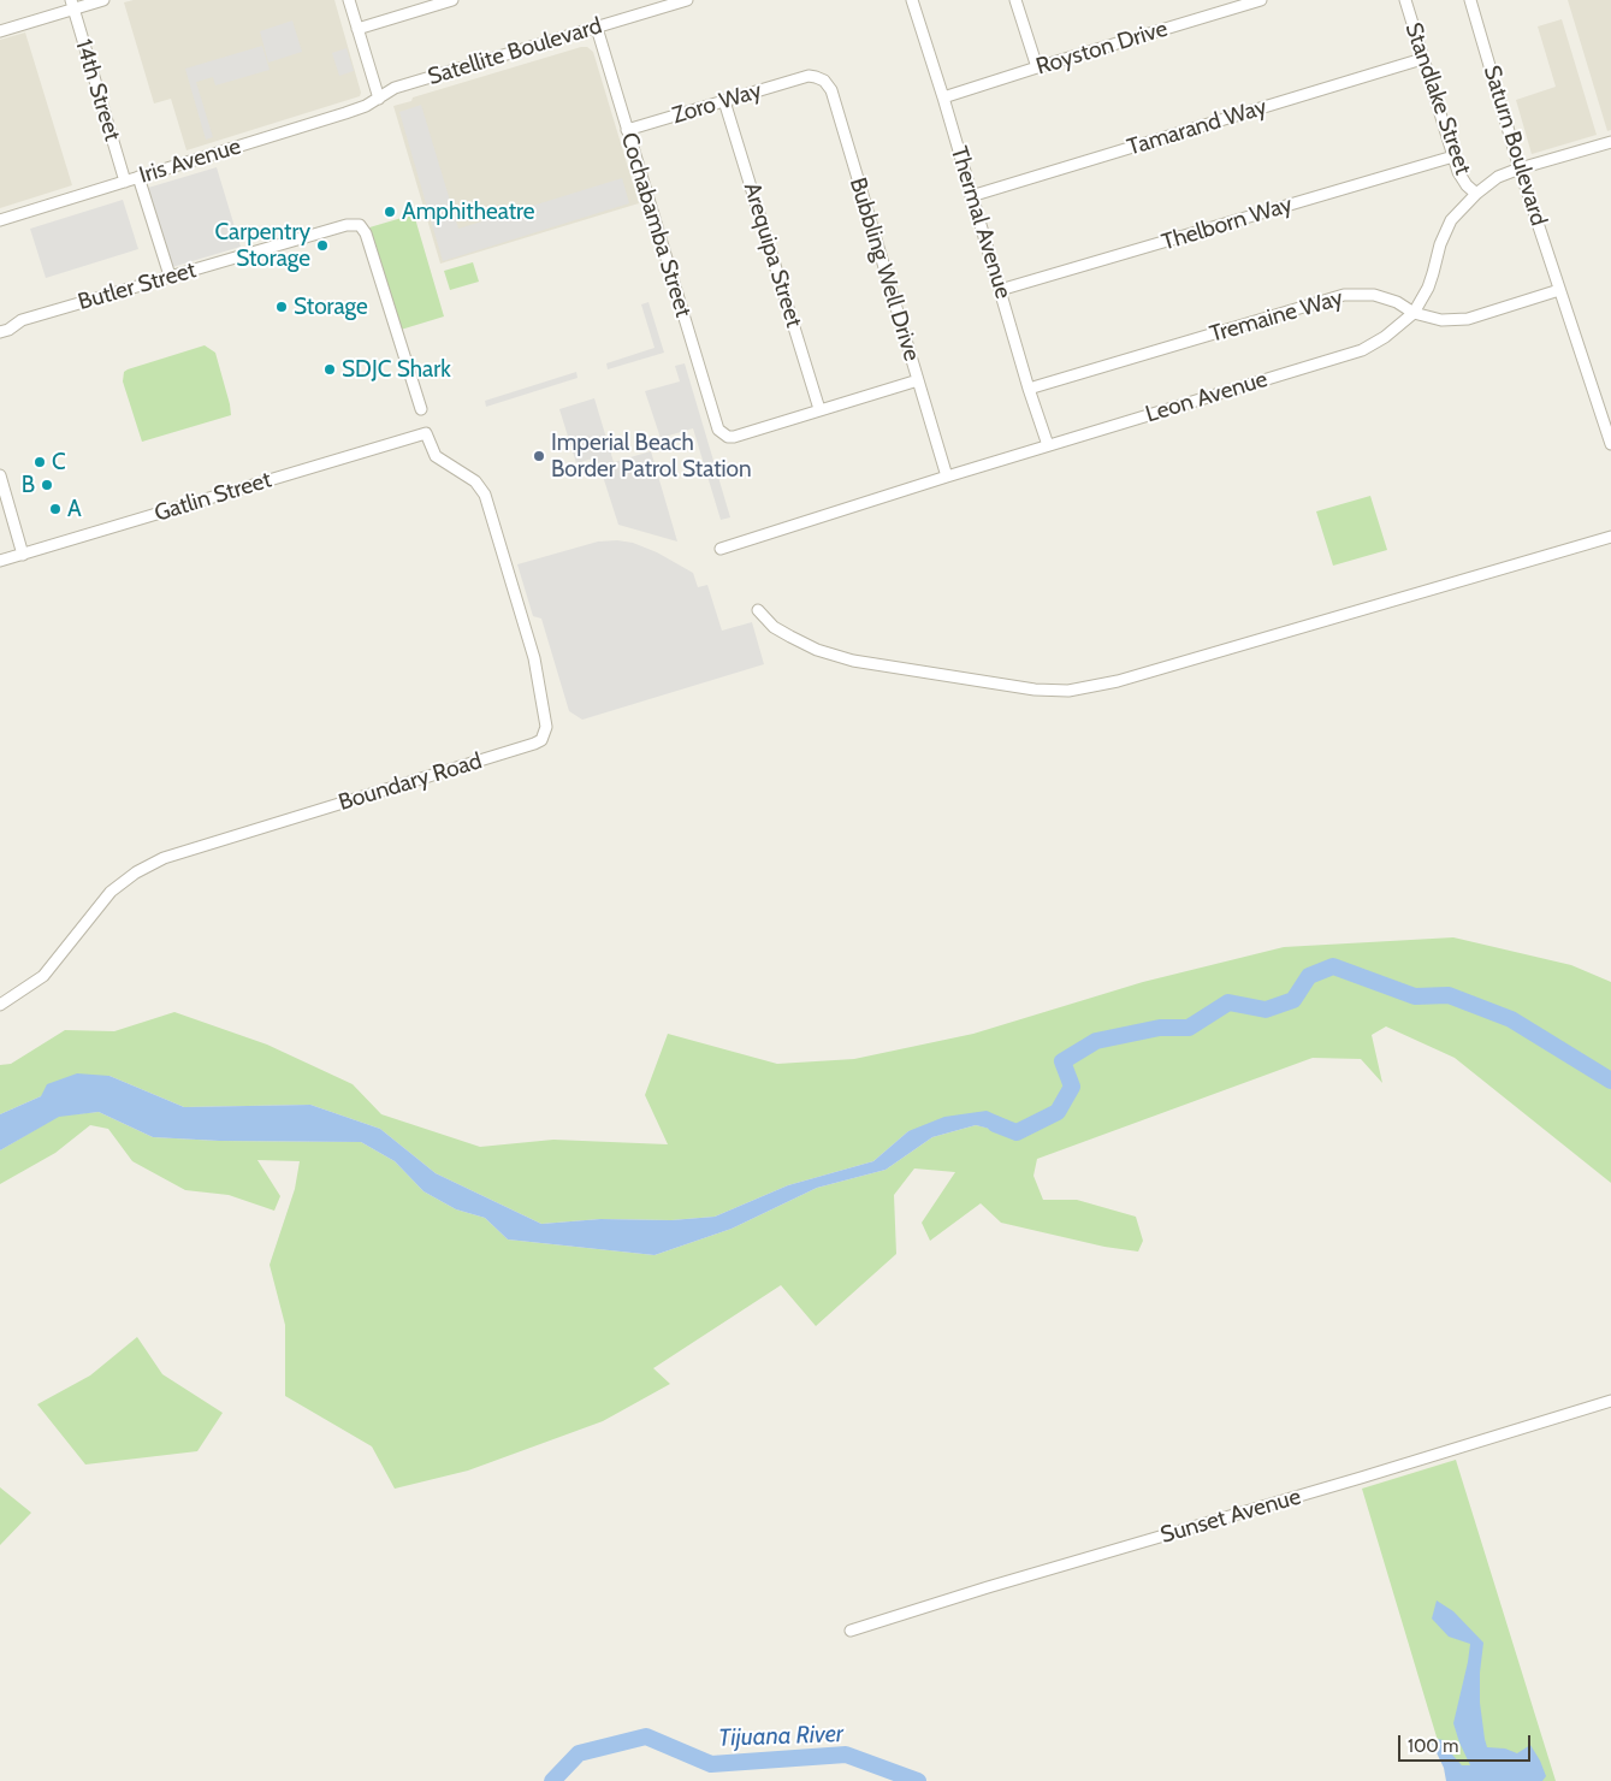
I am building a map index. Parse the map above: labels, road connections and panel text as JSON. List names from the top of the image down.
{
  "streets": {
    "street": [
      "Royston Drive",
      "Satellite Boulevard",
      "14th Street",
      "Standlake Street",
      "Zoro Way",
      "Tamarand Way",
      "Saturn Boulevard",
      "Iris Avenue",
      "Thermal Avenue",
      "Thelborn Way",
      "Cochabamba Street",
      "Arequipa Street",
      "Bubbling Well Drive",
      "Butler Street",
      "Tremaine Way",
      "Leon Avenue",
      "Gatlin Street",
      "Boundary Road",
      "Sunset Avenue"
    ]
  },
  "crossings": [
    ["Royston Drive", "Thermal Avenue"],
    ["Satellite Boulevard", "Iris Avenue"],
    ["Satellite Boulevard", "Cochabamba Street"],
    ["14th Street", "Iris Avenue"],
    ["Standlake Street", "Tamarand Way"],
    ["Standlake Street", "Thelborn Way"],
    ["Standlake Street", "Leon Avenue"],
    ["Zoro Way", "Cochabamba Street"],
    ["Zoro Way", "Arequipa Street"],
    ["Zoro Way", "Bubbling Well Drive"],
    ["Tamarand Way", "Thermal Avenue"],
    ["Saturn Boulevard", "Tremaine Way"],
    ["Saturn Boulevard", "Leon Avenue"],
    ["Thermal Avenue", "Thelborn Way"],
    ["Thermal Avenue", "Tremaine Way"],
    ["Thermal Avenue", "Leon Avenue"],
    ["Cochabamba Street", "Arequipa Street"],
    ["Bubbling Well Drive", "Leon Avenue"],
    ["Tremaine Way", "Leon Avenue"],
    ["Gatlin Street", "Boundary Road"]
  ],
  "water": ["Tijuana River"],
  "places": [
    "Amphitheatre",
    "Carpentry Storage",
    "Storage",
    "SDJC Shark",
    "Imperial Beach Border Patrol Station",
    "C",
    "B",
    "A"
  ],
  "scale_bar": "100 m"
}
